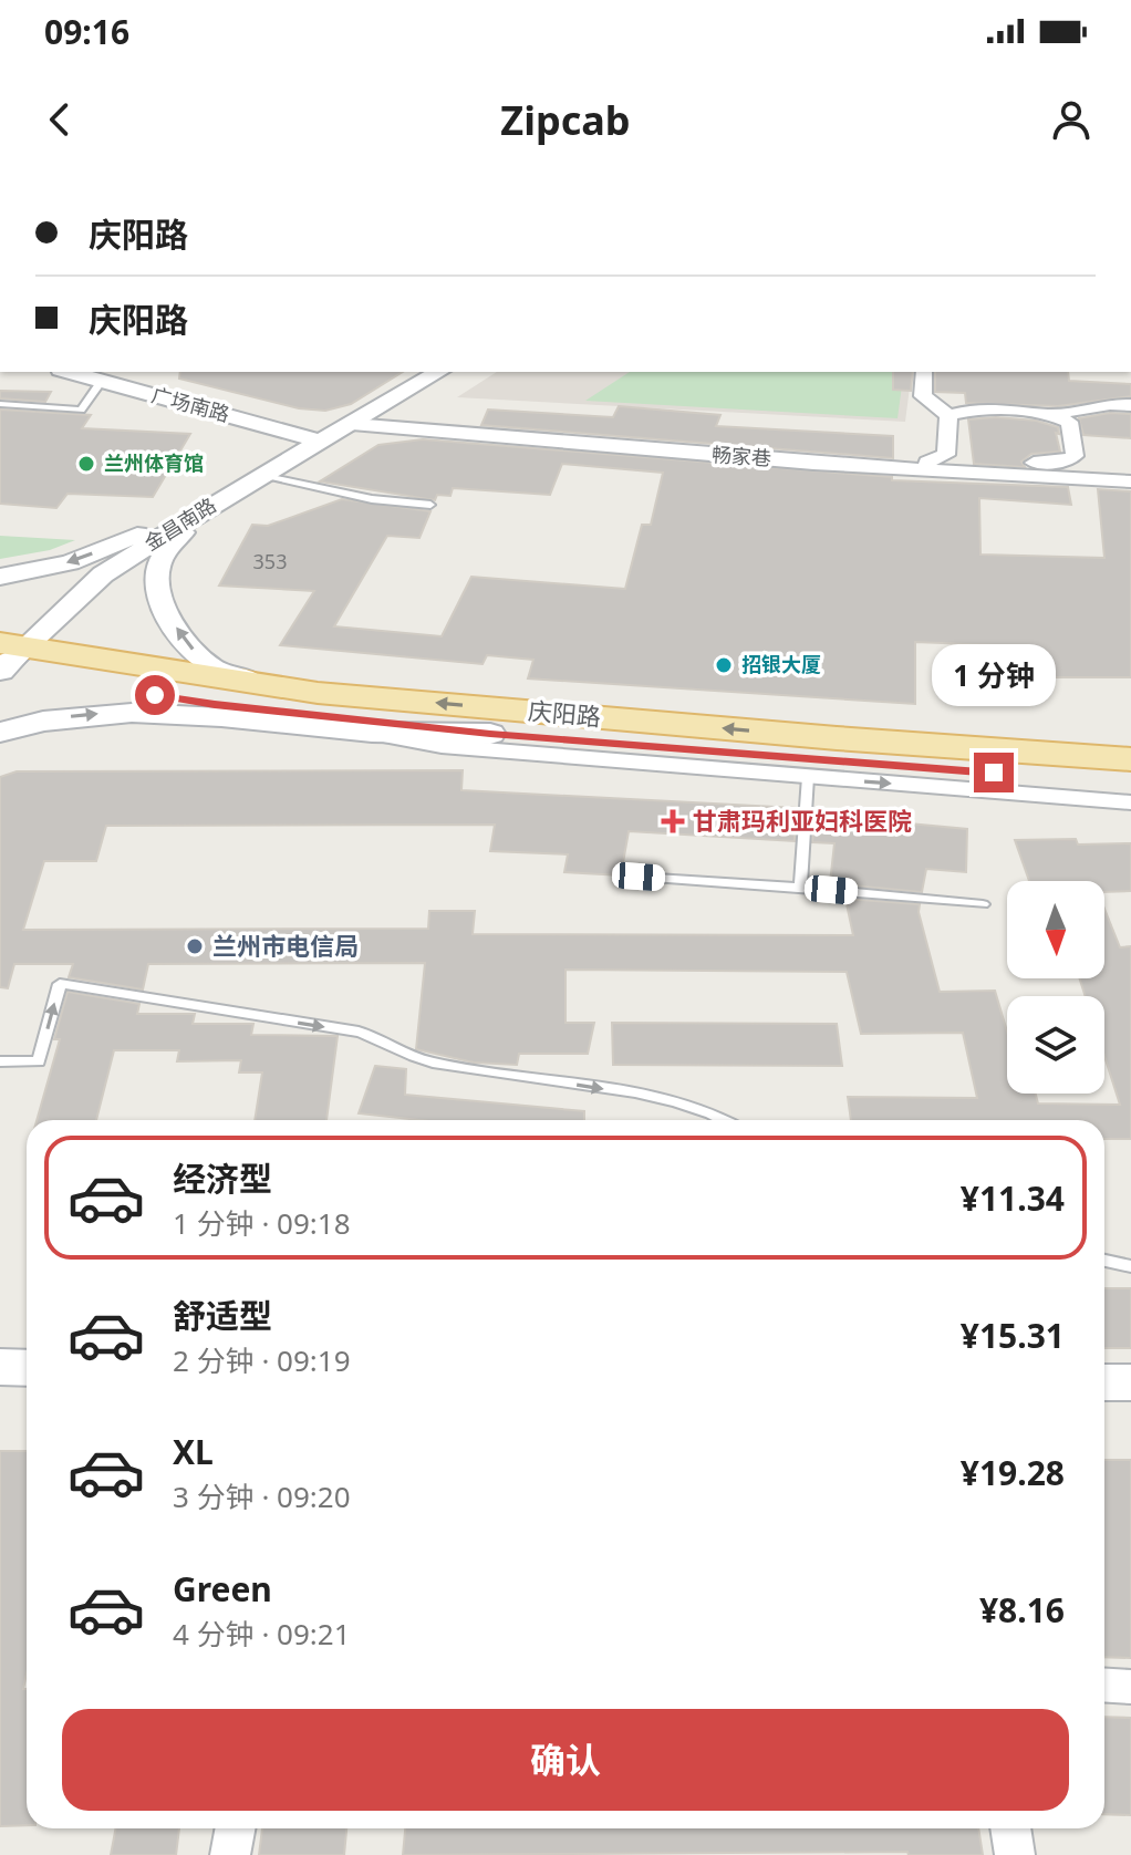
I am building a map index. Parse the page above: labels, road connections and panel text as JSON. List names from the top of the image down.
{
  "streets": {
    "main road": ["庆阳路"],
    "street": ["广场南路", "畅家巷", "金昌南路"]
  },
  "crossings": [
    ["广场南路", "金昌南路"],
    ["畅家巷", "金昌南路"],
    ["金昌南路", "庆阳路"]
  ],
  "places": {
    "other": ["兰州体育馆", "招银大厦", "兰州市电信局"],
    "health": ["甘肃玛利亚妇科医院"]
  },
  "house_numbers": ["353"],
  "north": "bottom",
  "page": {
    "status": "09:16",
    "header": "Zipcab",
    "banner": ["庆阳路", "庆阳路"],
    "bubble": "1 分钟",
    "list": [
      {
        "name": "经济型",
        "note": "1 分钟 · 09:18",
        "value": "¥11.34"
      },
      {
        "name": "舒适型",
        "note": "2 分钟 · 09:19",
        "value": "¥15.31"
      },
      {
        "name": "XL",
        "note": "3 分钟 · 09:20",
        "value": "¥19.28"
      },
      {
        "name": "Green",
        "note": "4 分钟 · 09:21",
        "value": "¥8.16"
      }
    ],
    "buttons": "确认"
  }
}
